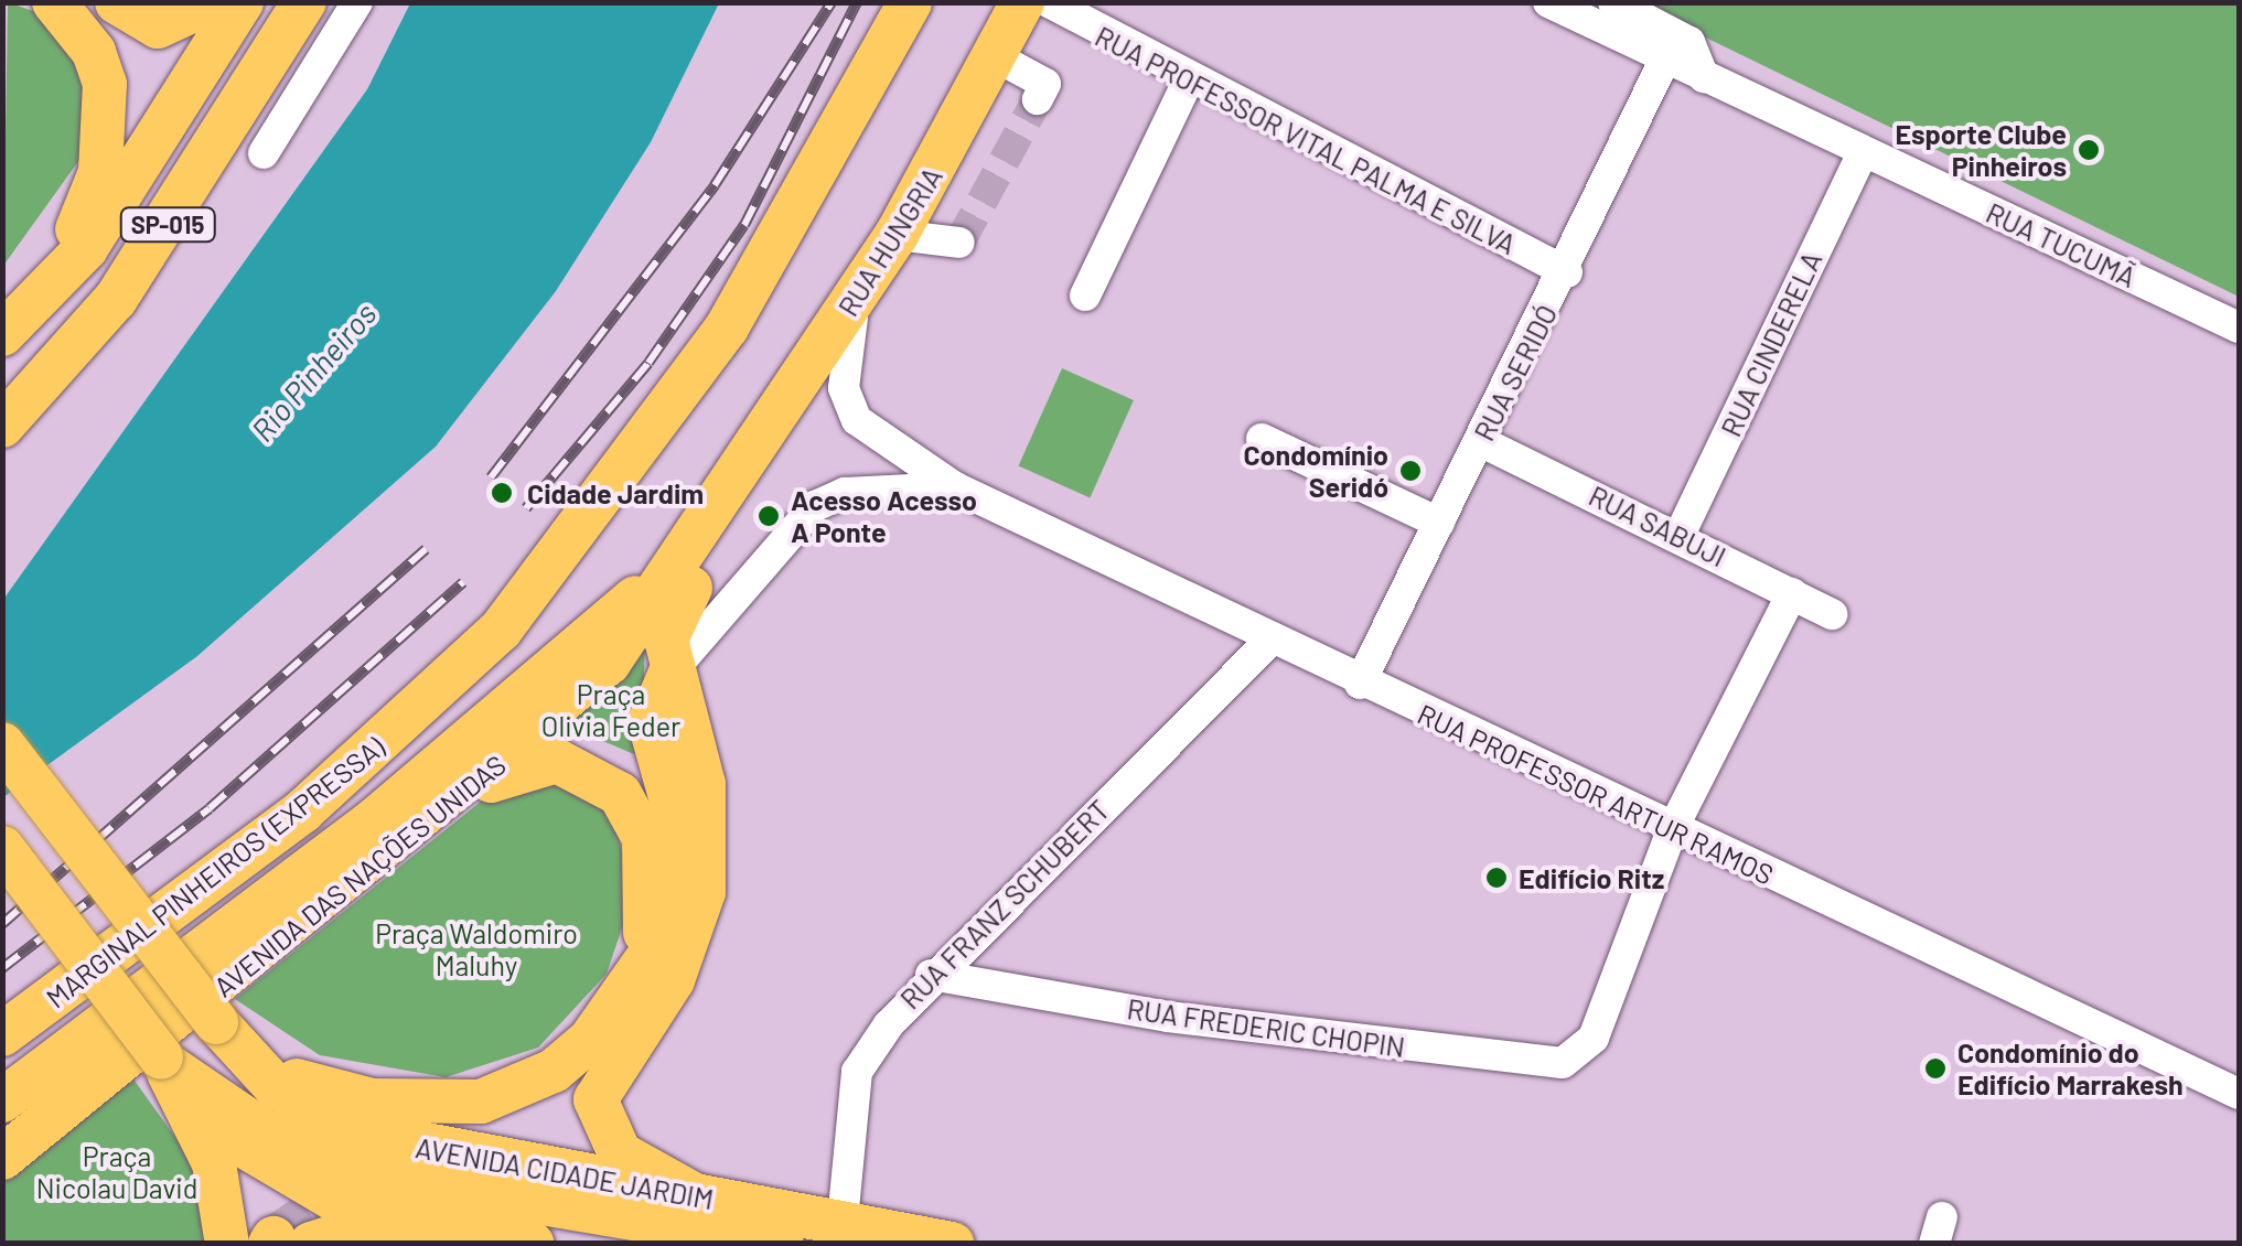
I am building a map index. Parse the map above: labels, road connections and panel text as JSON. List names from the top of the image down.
{
  "streets": {
    "highway": [
      "SP-015",
      "RUA HUNGRIA",
      "MARGINAL PINHEIROS (EXPRESSA)",
      "AVENIDA DAS NAÇÕES UNIDAS",
      "AVENIDA CIDADE JARDIM"
    ],
    "street": [
      "RUA PROFESSOR VITAL PALMA E SILVA",
      "RUA TUCUMÃ",
      "RUA CINDERELA",
      "RUA SERIDÓ",
      "RUA SABUJI",
      "RUA PROFESSOR ARTUR RAMOS",
      "RUA FRANZ SCHUBERT",
      "RUA FREDERIC CHOPIN"
    ]
  },
  "crossings": [
    ["RUA PROFESSOR VITAL PALMA E SILVA", "RUA SERIDÓ"],
    ["RUA HUNGRIA", "RUA PROFESSOR ARTUR RAMOS"],
    ["RUA HUNGRIA", "AVENIDA DAS NAÇÕES UNIDAS"],
    ["RUA TUCUMÃ", "RUA CINDERELA"],
    ["RUA TUCUMÃ", "RUA SERIDÓ"],
    ["RUA CINDERELA", "RUA SABUJI"],
    ["RUA SERIDÓ", "RUA SABUJI"],
    ["RUA SERIDÓ", "RUA PROFESSOR ARTUR RAMOS"],
    ["RUA PROFESSOR ARTUR RAMOS", "RUA FRANZ SCHUBERT"],
    ["RUA PROFESSOR ARTUR RAMOS", "RUA FREDERIC CHOPIN"],
    ["RUA FRANZ SCHUBERT", "RUA FREDERIC CHOPIN"],
    ["RUA FRANZ SCHUBERT", "AVENIDA CIDADE JARDIM"]
  ],
  "water": ["Rio Pinheiros"],
  "parks": ["Praça Olivia Feder", "Praça Waldomiro Maluhy", "Praça Nicolau David"],
  "places": [
    "Esporte Clube Pinheiros",
    "Condomínio Seridó",
    "Cidade Jardim",
    "Acesso Acesso A Ponte",
    "Edifício Ritz",
    "Condomínio do Edifício Marrakesh"
  ]
}
